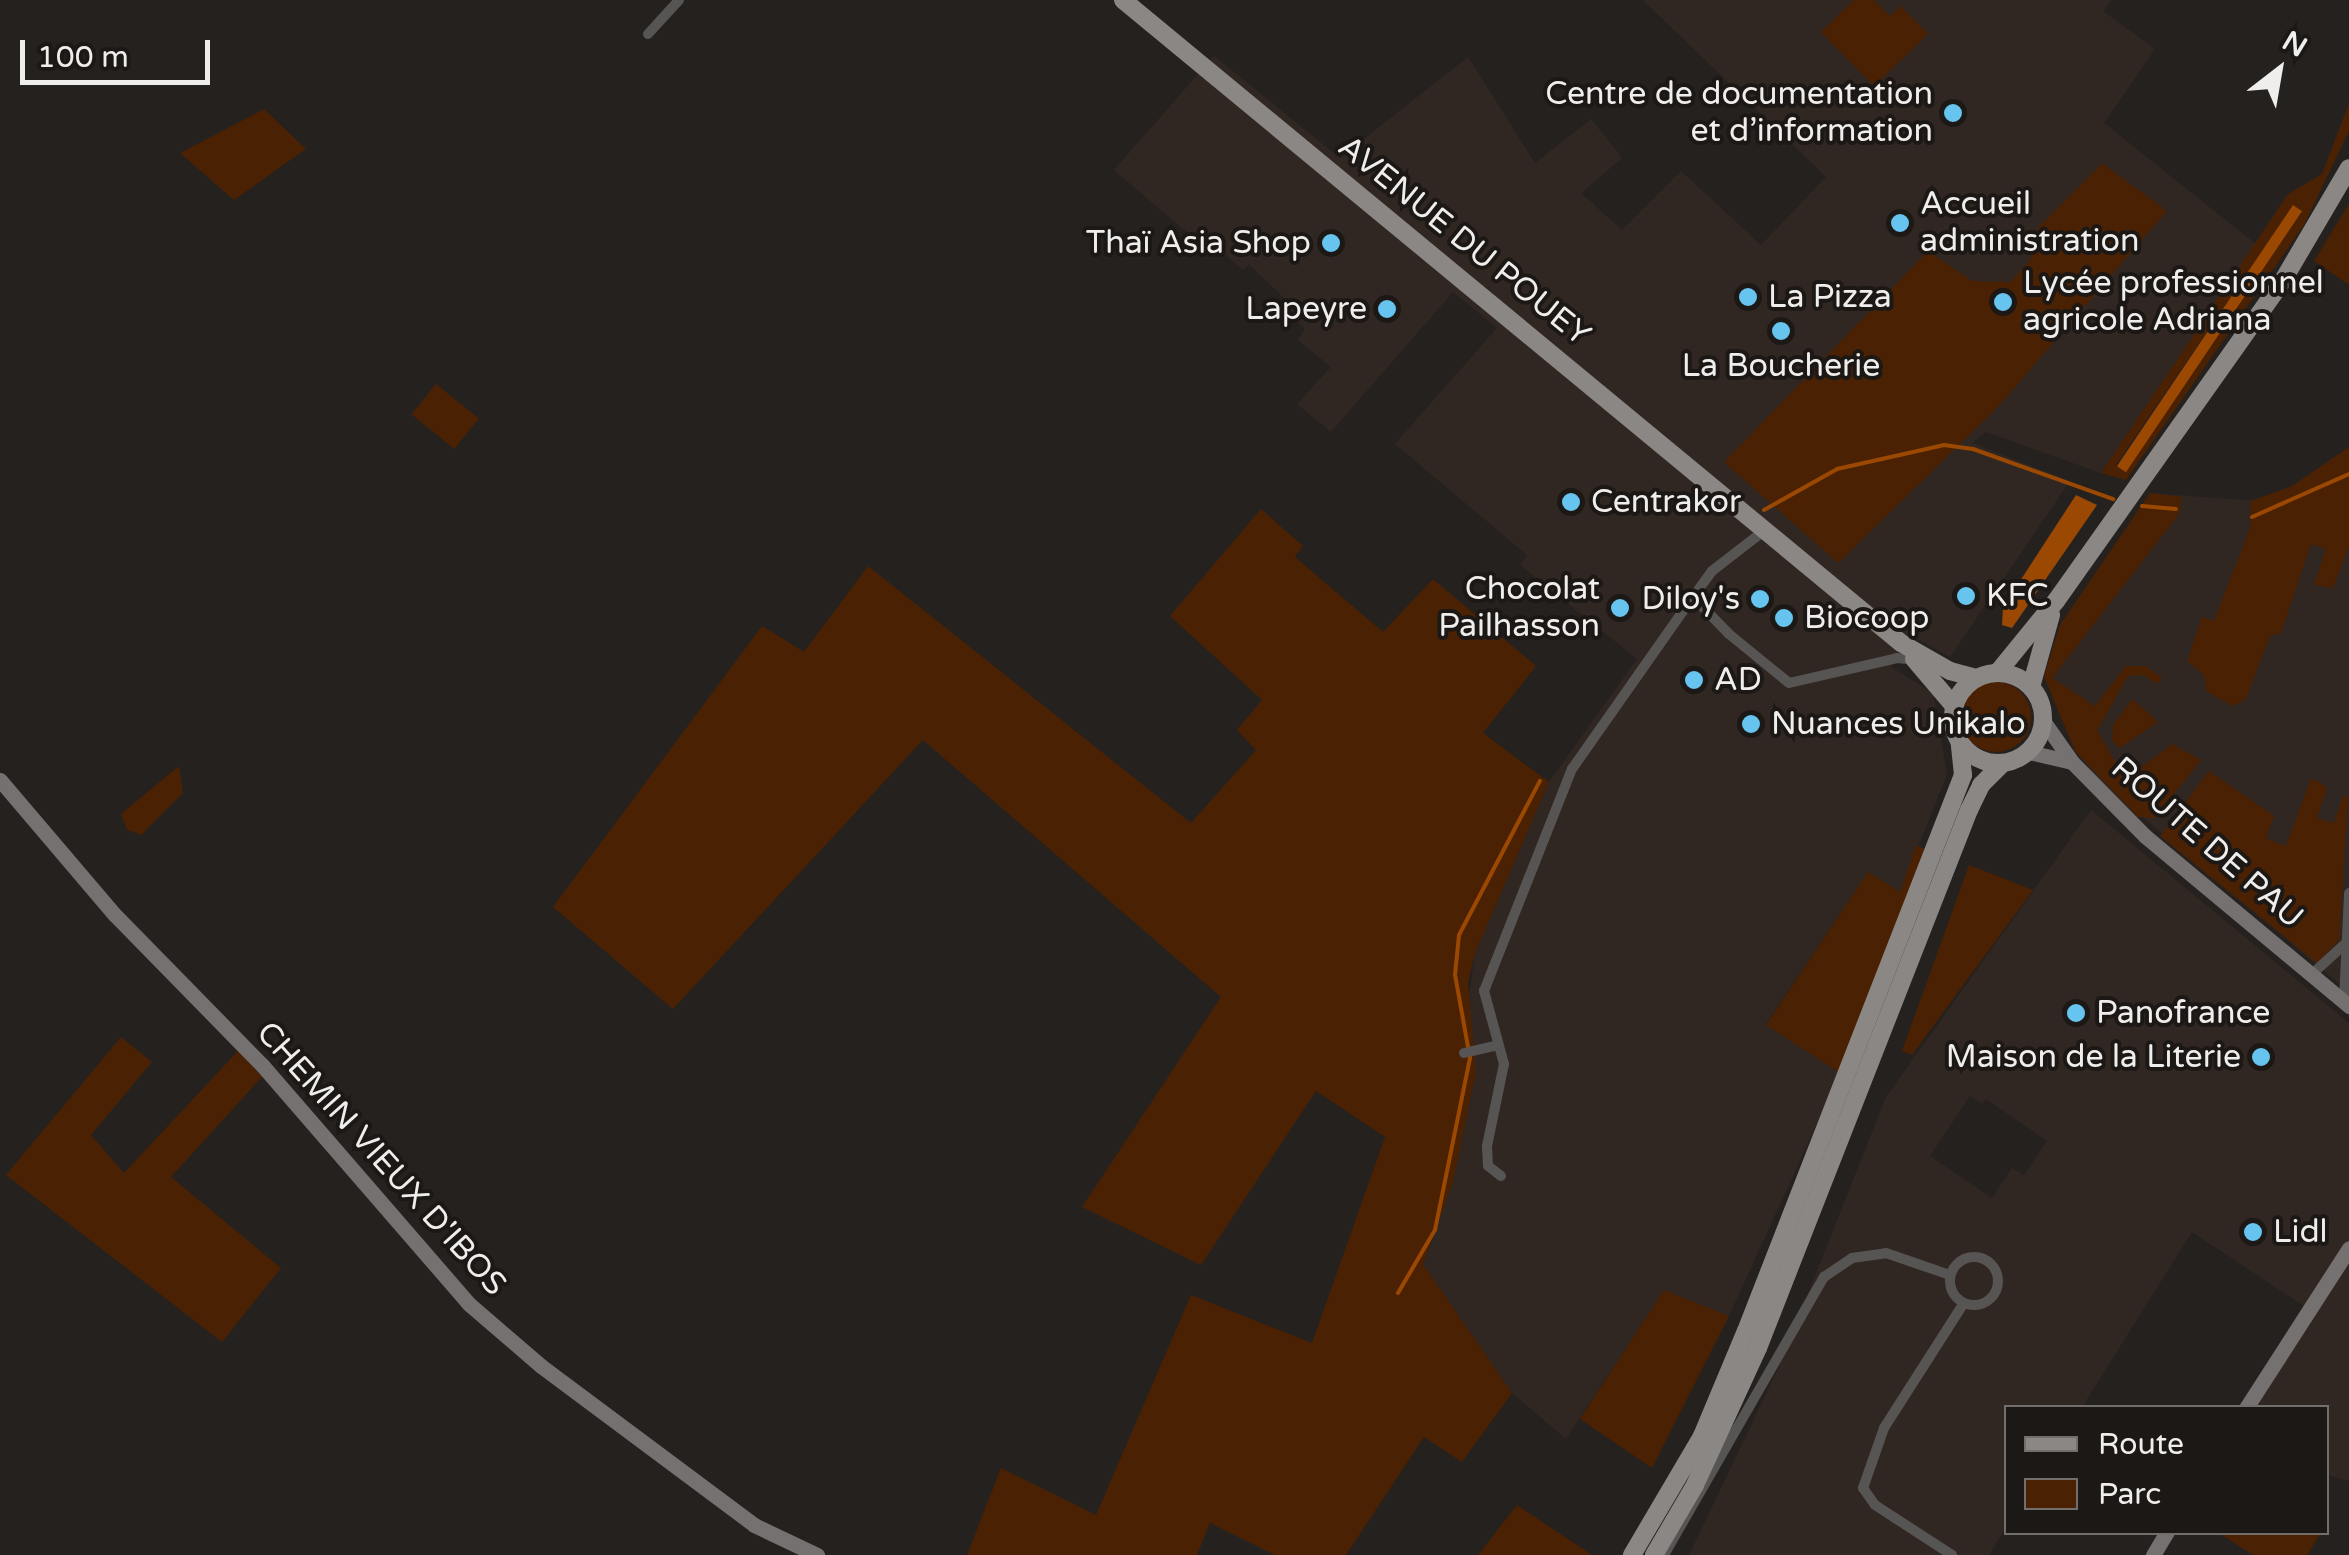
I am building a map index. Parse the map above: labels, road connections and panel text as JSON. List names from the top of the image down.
{
  "streets": {
    "main road": ["AVENUE DU POUEY", "ROUTE DE PAU"],
    "street": ["CHEMIN VIEUX D'IBOS"]
  },
  "places": [
    "Centre de documentation et d’information",
    "Accueil administration",
    "Thaï Asia Shop",
    "La Pizza",
    "Lycée professionnel agricole Adriana",
    "Lapeyre",
    "La Boucherie",
    "Centrakor",
    "KFC",
    "Diloy's",
    "Chocolat Pailhasson",
    "Biocoop",
    "AD",
    "Nuances Unikalo",
    "Panofrance",
    "Maison de la Literie",
    "Lidl"
  ],
  "legend": ["Route", "Parc"],
  "scale_bar": "100 m",
  "north": "top right"
}
